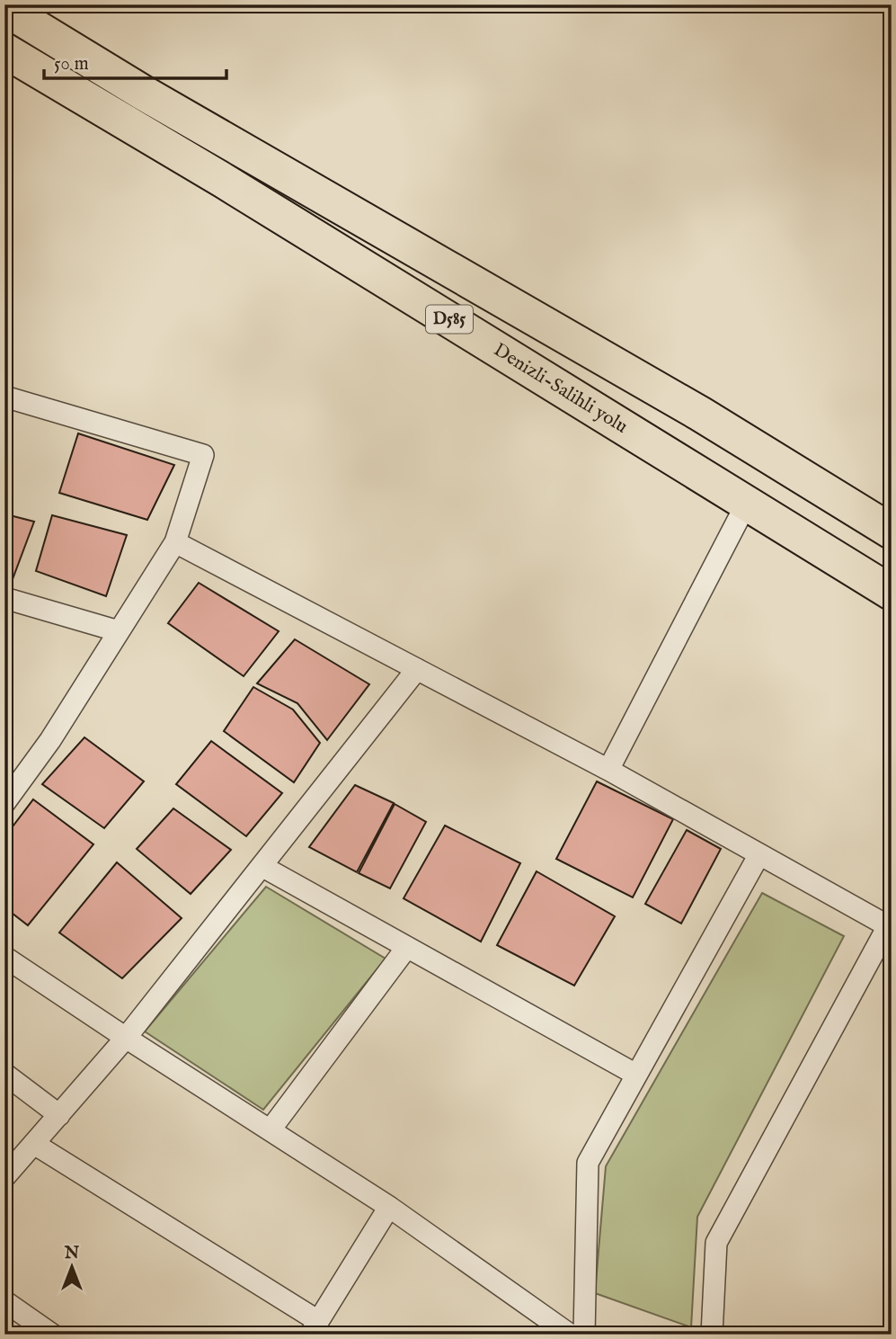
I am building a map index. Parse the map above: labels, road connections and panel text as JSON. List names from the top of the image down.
{
  "streets": {
    "highway": ["D585", "Denizli-Salihli yolu"]
  },
  "scale_bar": "50 m",
  "north": "top"
}
